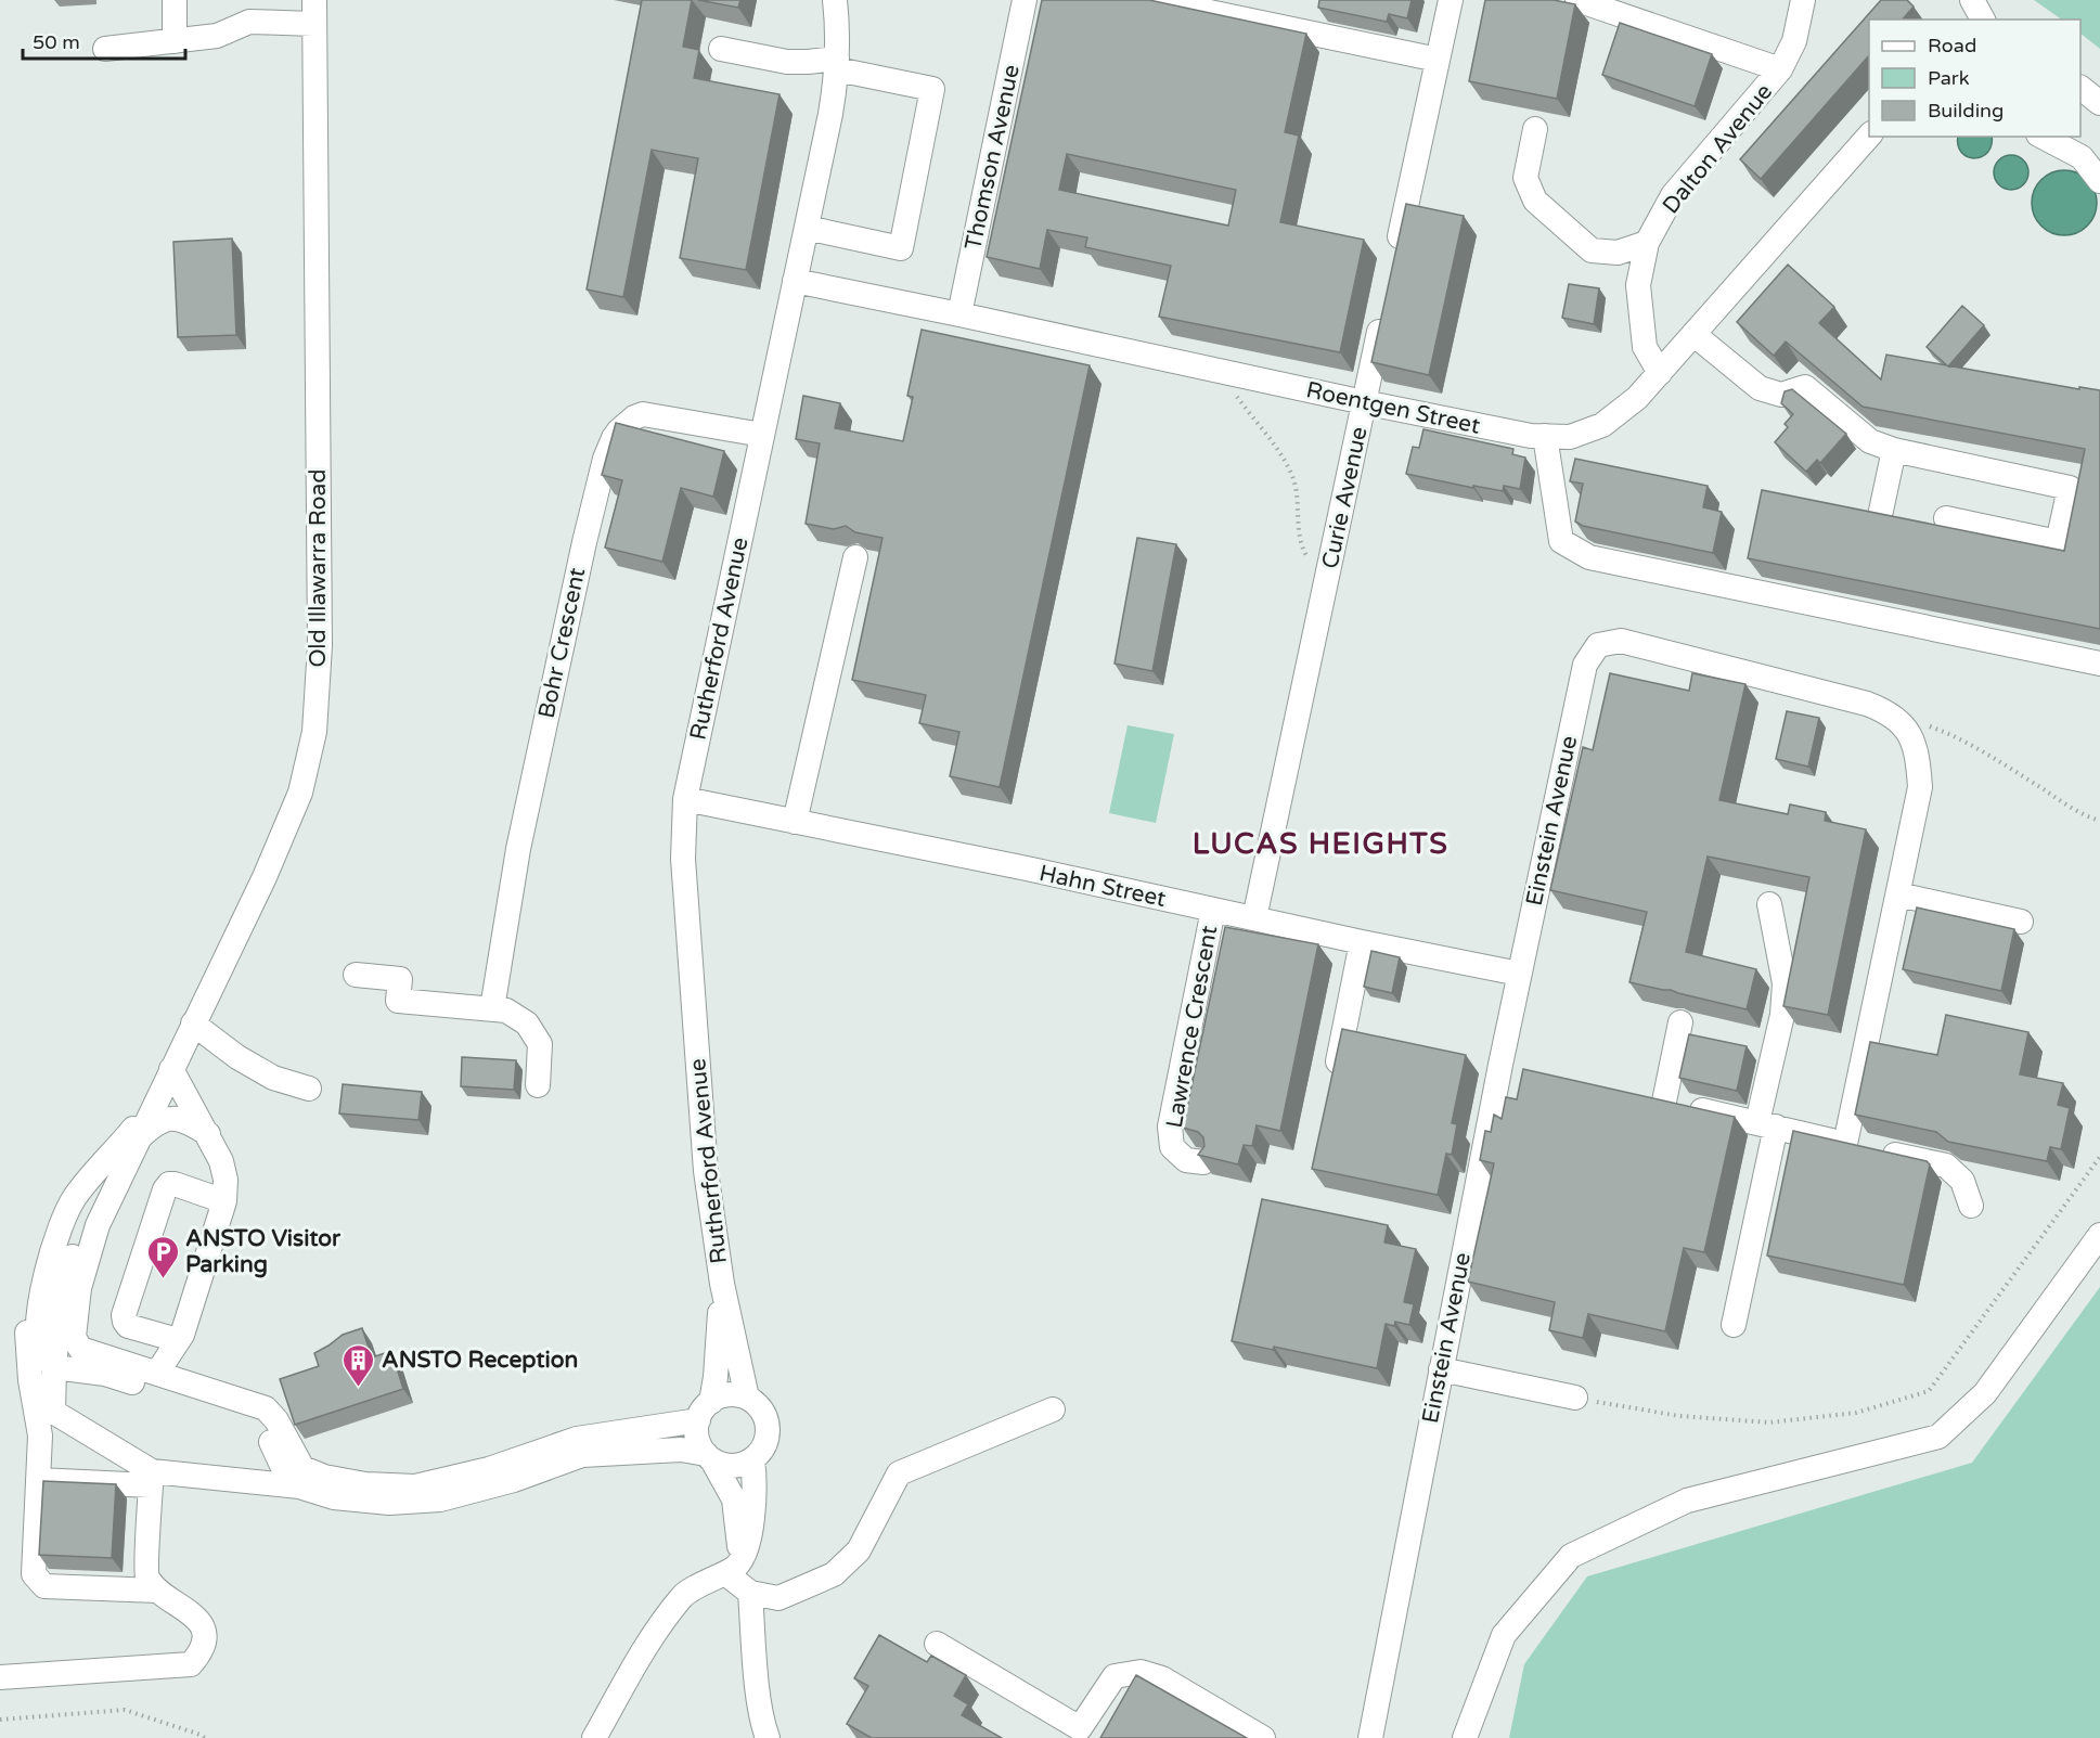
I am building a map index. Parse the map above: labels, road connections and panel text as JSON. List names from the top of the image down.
{
  "streets": {
    "lane": [
      "Dalton Avenue",
      "Thomson Avenue",
      "Roentgen Street",
      "Curie Avenue",
      "Old Illawarra Road",
      "Rutherford Avenue",
      "Bohr Crescent",
      "Einstein Avenue",
      "Hahn Street",
      "Lawrence Crescent"
    ]
  },
  "crossings": [
    ["Dalton Avenue", "Roentgen Street"],
    ["Thomson Avenue", "Roentgen Street"],
    ["Roentgen Street", "Curie Avenue"],
    ["Roentgen Street", "Rutherford Avenue"],
    ["Curie Avenue", "Hahn Street"],
    ["Rutherford Avenue", "Bohr Crescent"],
    ["Rutherford Avenue", "Hahn Street"],
    ["Einstein Avenue", "Hahn Street"],
    ["Hahn Street", "Lawrence Crescent"]
  ],
  "districts": ["LUCAS HEIGHTS"],
  "places": {
    "parking": ["ANSTO Visitor Parking"],
    "building": ["ANSTO Reception"]
  },
  "legend": ["Road", "Park", "Building"],
  "scale_bar": "50 m"
}
